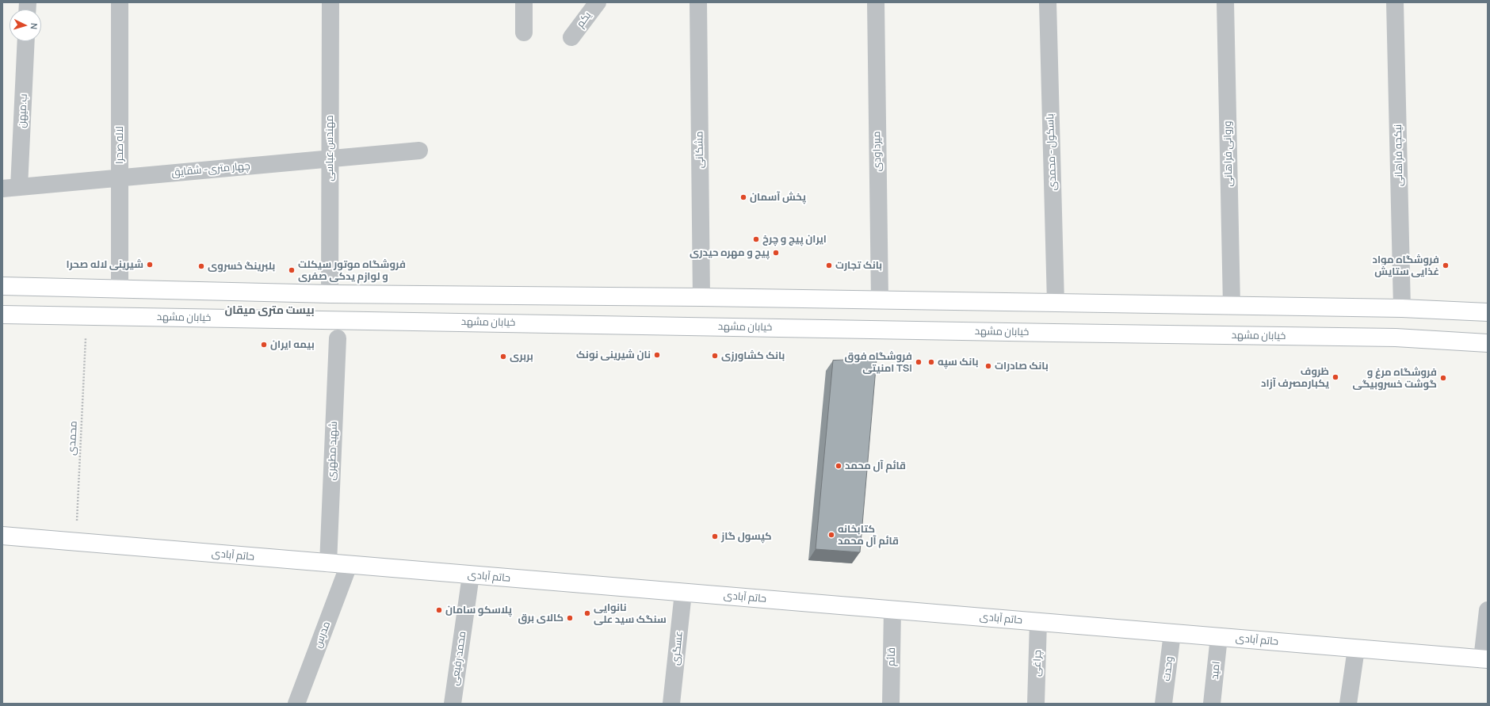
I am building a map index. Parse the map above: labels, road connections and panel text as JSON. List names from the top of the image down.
{
  "streets": {
    "main road": ["خیابان مشهد", "حاتم آبادی"],
    "street": [
      "یکم",
      "ب.میهن",
      "لاله صحرا",
      "مهندس عباسی",
      "مشکانی",
      "میرداودی",
      "باسکول - محمدی",
      "وروانی فراهانی",
      "نیکچه فراهانی",
      "چهار متری- شقایق",
      "شهید مطهری",
      "مدرس",
      "عسگری",
      "قائم",
      "محمد رفیعی",
      "چراغی",
      "وحدت",
      "امید"
    ],
    "path": ["محمدی"]
  },
  "crossings": [
    ["ب.میهن", "چهار متری- شقایق"],
    ["لاله صحرا", "چهار متری- شقایق"],
    ["مهندس عباسی", "چهار متری- شقایق"],
    ["محمدی", "حاتم آبادی"],
    ["شهید مطهری", "حاتم آبادی"],
    ["حاتم آبادی", "مدرس"],
    ["حاتم آبادی", "عسگری"],
    ["حاتم آبادی", "قائم"],
    ["حاتم آبادی", "محمد رفیعی"],
    ["حاتم آبادی", "چراغی"],
    ["حاتم آبادی", "وحدت"],
    ["حاتم آبادی", "امید"]
  ],
  "districts": ["بیست متری میقان"],
  "places": [
    "پخش آسمان",
    "ایران پیچ و چرخ",
    "پیچ و مهره حیدری",
    "شیرینی لاله صحرا",
    "بانک تجارت",
    "فروشگاه مواد غذایی ستایش",
    "بلبرینگ خسروی",
    "فروشگاه موتور سیکلت و لوازم یدکی صفری",
    "بیمه ایران",
    "نان شیرینی نونک",
    "بانک کشاورزی",
    "بربری",
    "فروشگاه فوق امنیتی TSI",
    "بانک سپه",
    "بانک صادرات",
    "ظروف یکبارمصرف آزاد",
    "فروشگاه مرغ و گوشت خسروبیگی",
    "قائم آل محمد",
    "کتابخانه قائم آل محمد",
    "کپسول گاز",
    "پلاسکو سامان",
    "نانوایی سنگک سید علی",
    "کالای برق"
  ],
  "north": "right"
}
